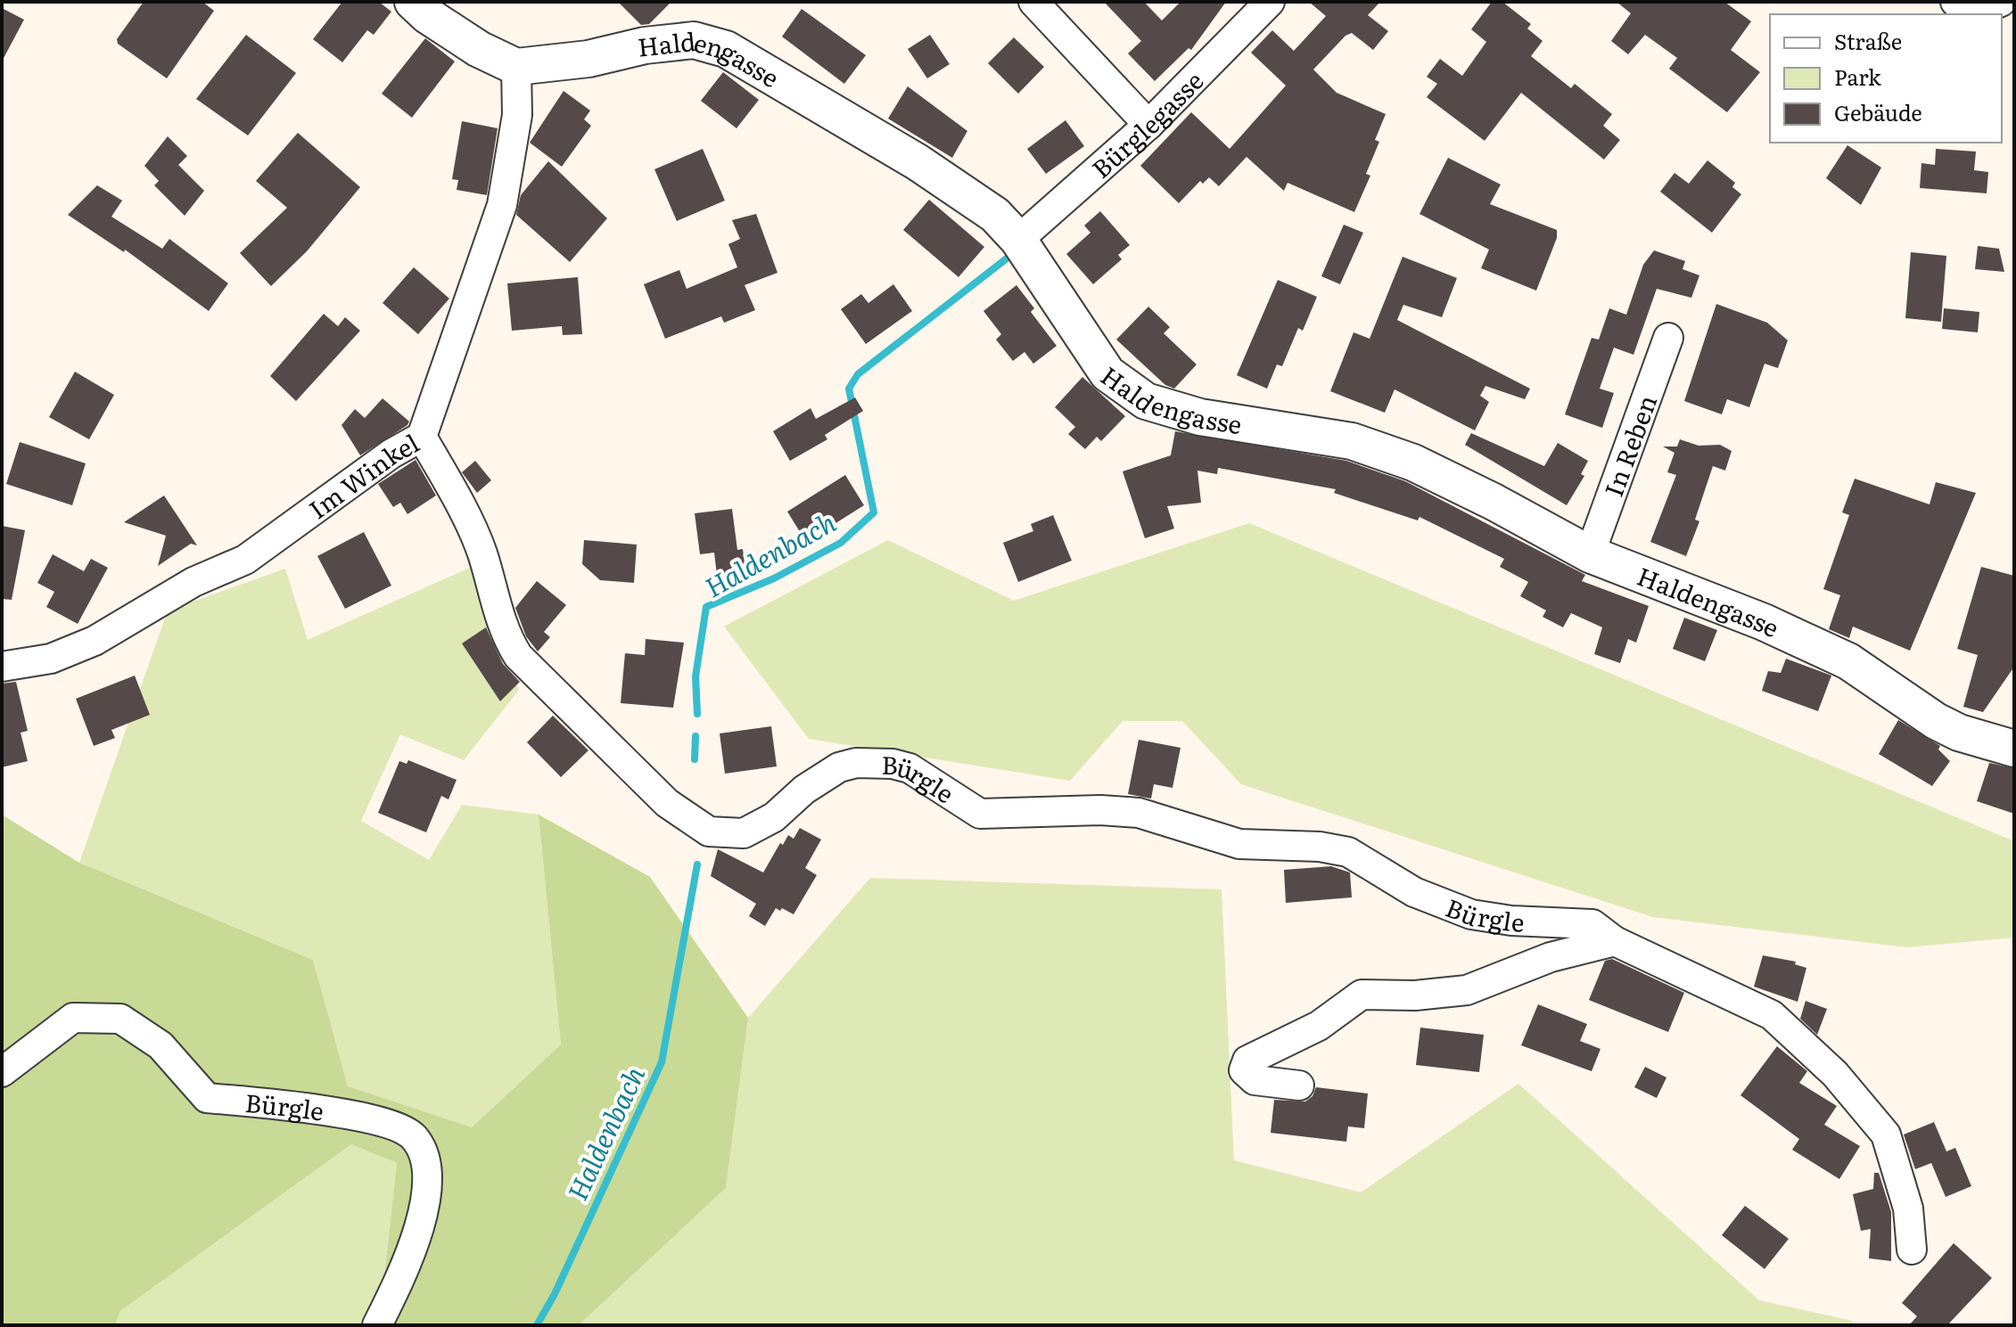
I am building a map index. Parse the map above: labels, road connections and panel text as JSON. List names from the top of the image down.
{
  "streets": {
    "street": [
      "Haldengasse",
      "Bürglegasse",
      "In Reben",
      "Im Winkel",
      "Bürgle"
    ]
  },
  "crossings": [
    ["Haldengasse", "Bürglegasse"],
    ["Haldengasse", "In Reben"],
    ["Haldengasse", "Im Winkel"],
    ["Im Winkel", "Bürgle"]
  ],
  "water": ["Haldenbach"],
  "legend": ["Straße", "Park", "Gebäude"]
}
